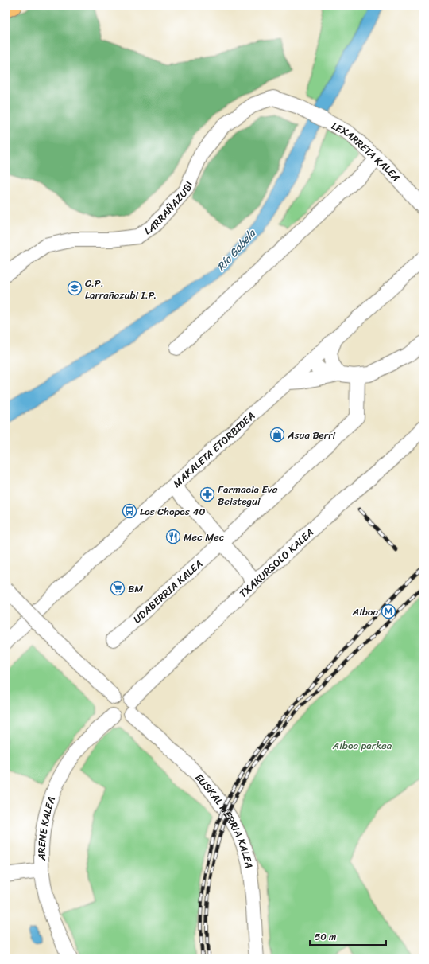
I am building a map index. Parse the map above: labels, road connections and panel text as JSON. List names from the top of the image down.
{
  "streets": {
    "street": [
      "LEXARRETA KALEA",
      "LARRAÑAZUBI",
      "MAKALETA ETORBIDEA",
      "TXAKURSOLO KALEA",
      "UDABERRIA KALEA",
      "EUSKAL HERRIA KALEA",
      "ARENE KALEA"
    ]
  },
  "crossings": [
    ["LEXARRETA KALEA", "LARRAÑAZUBI"],
    ["TXAKURSOLO KALEA", "EUSKAL HERRIA KALEA"],
    ["TXAKURSOLO KALEA", "ARENE KALEA"],
    ["EUSKAL HERRIA KALEA", "ARENE KALEA"]
  ],
  "water": ["Río Gobela"],
  "parks": ["Aiboa parkea"],
  "places": {
    "school or university": ["C.P. Larrañazubi I.P."],
    "shop": ["Asua Berri"],
    "pharmacy": ["Farmacia Eva Beistegui"],
    "bus stop": ["Los Chopos 40"],
    "restaurant": ["Mec Mec"],
    "supermarket": ["BM"],
    "metro station": ["Aiboa"]
  },
  "scale_bar": "50 m"
}
